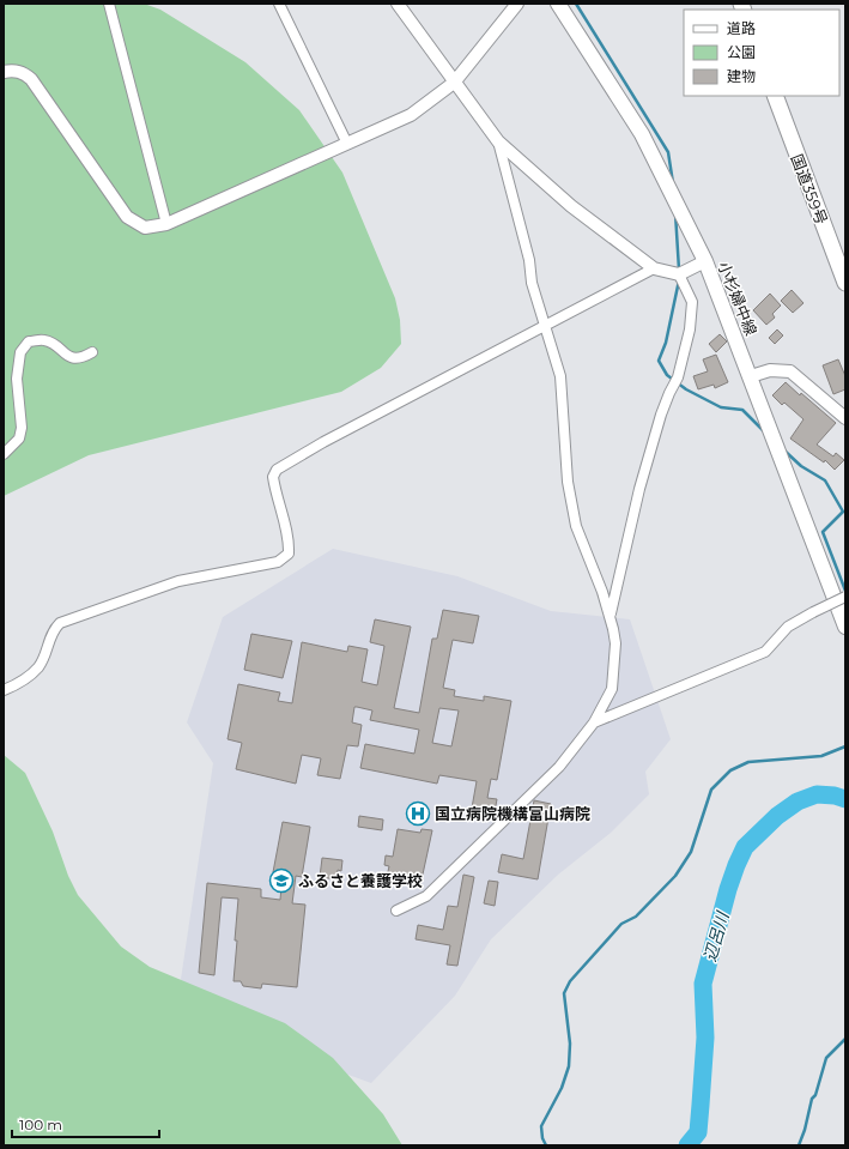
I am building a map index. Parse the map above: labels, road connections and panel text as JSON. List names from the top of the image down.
{
  "streets": {
    "highway": ["国道359号"],
    "main road": ["小杉婦中線"]
  },
  "water": ["辺呂川"],
  "places": {
    "hospital": ["国立病院機構富山病院"],
    "school or university": ["ふるさと養護学校"]
  },
  "legend": ["道路", "公園", "建物"],
  "scale_bar": "100 m"
}
